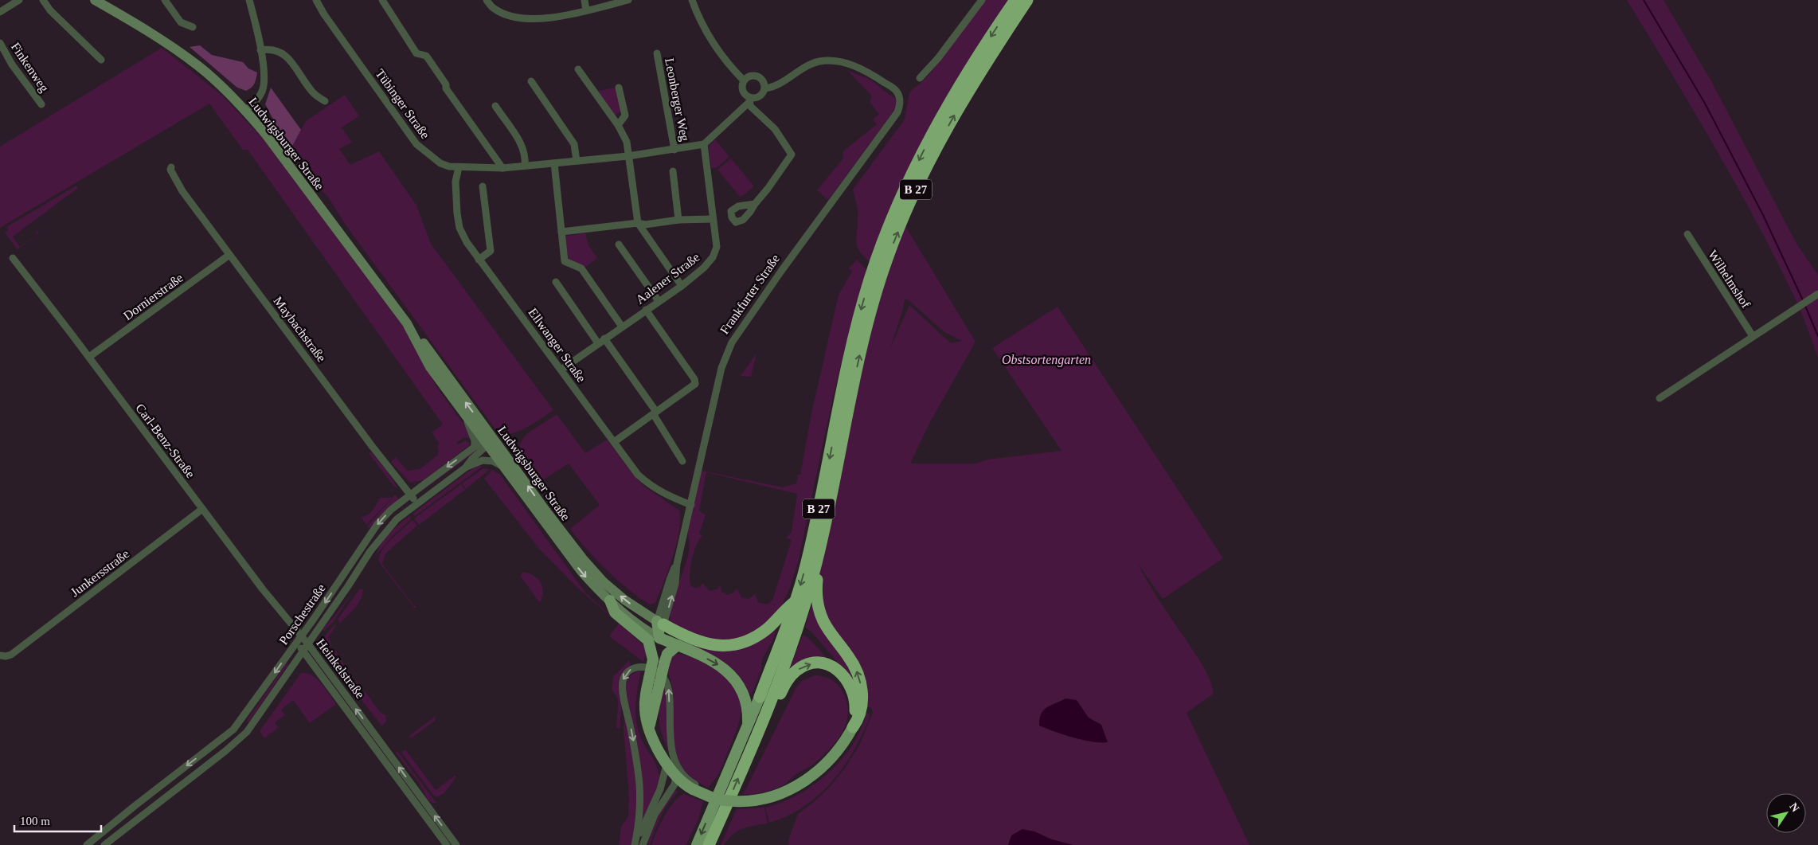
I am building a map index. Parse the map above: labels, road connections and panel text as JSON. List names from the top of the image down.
{
  "streets": {
    "highway": ["B 27"],
    "main road": ["Ludwigsburger Straße"],
    "street": [
      "Finkenweg",
      "Leonberger Weg",
      "Tübinger Straße",
      "Aalener Straße",
      "Wilhelmshof",
      "Frankfurter Straße",
      "Dornierstraße",
      "Maybachstraße",
      "Ellwanger Straße",
      "Carl-Benz-Straße",
      "Junkersstraße",
      "Porschestraße",
      "Heinkelstraße"
    ]
  },
  "crossings": [
    ["Leonberger Weg", "Tübinger Straße"],
    ["Tübinger Straße", "Aalener Straße"],
    ["Tübinger Straße", "Ellwanger Straße"],
    ["Ludwigsburger Straße", "Frankfurter Straße"],
    ["Ludwigsburger Straße", "Porschestraße"],
    ["Aalener Straße", "Ellwanger Straße"],
    ["Frankfurter Straße", "Ellwanger Straße"],
    ["Dornierstraße", "Maybachstraße"],
    ["Dornierstraße", "Carl-Benz-Straße"],
    ["Maybachstraße", "Porschestraße"],
    ["Carl-Benz-Straße", "Junkersstraße"],
    ["Carl-Benz-Straße", "Porschestraße"],
    ["Carl-Benz-Straße", "Heinkelstraße"],
    ["Porschestraße", "Heinkelstraße"]
  ],
  "parks": ["Obstsortengarten"],
  "scale_bar": "100 m",
  "north": "top right"
}
